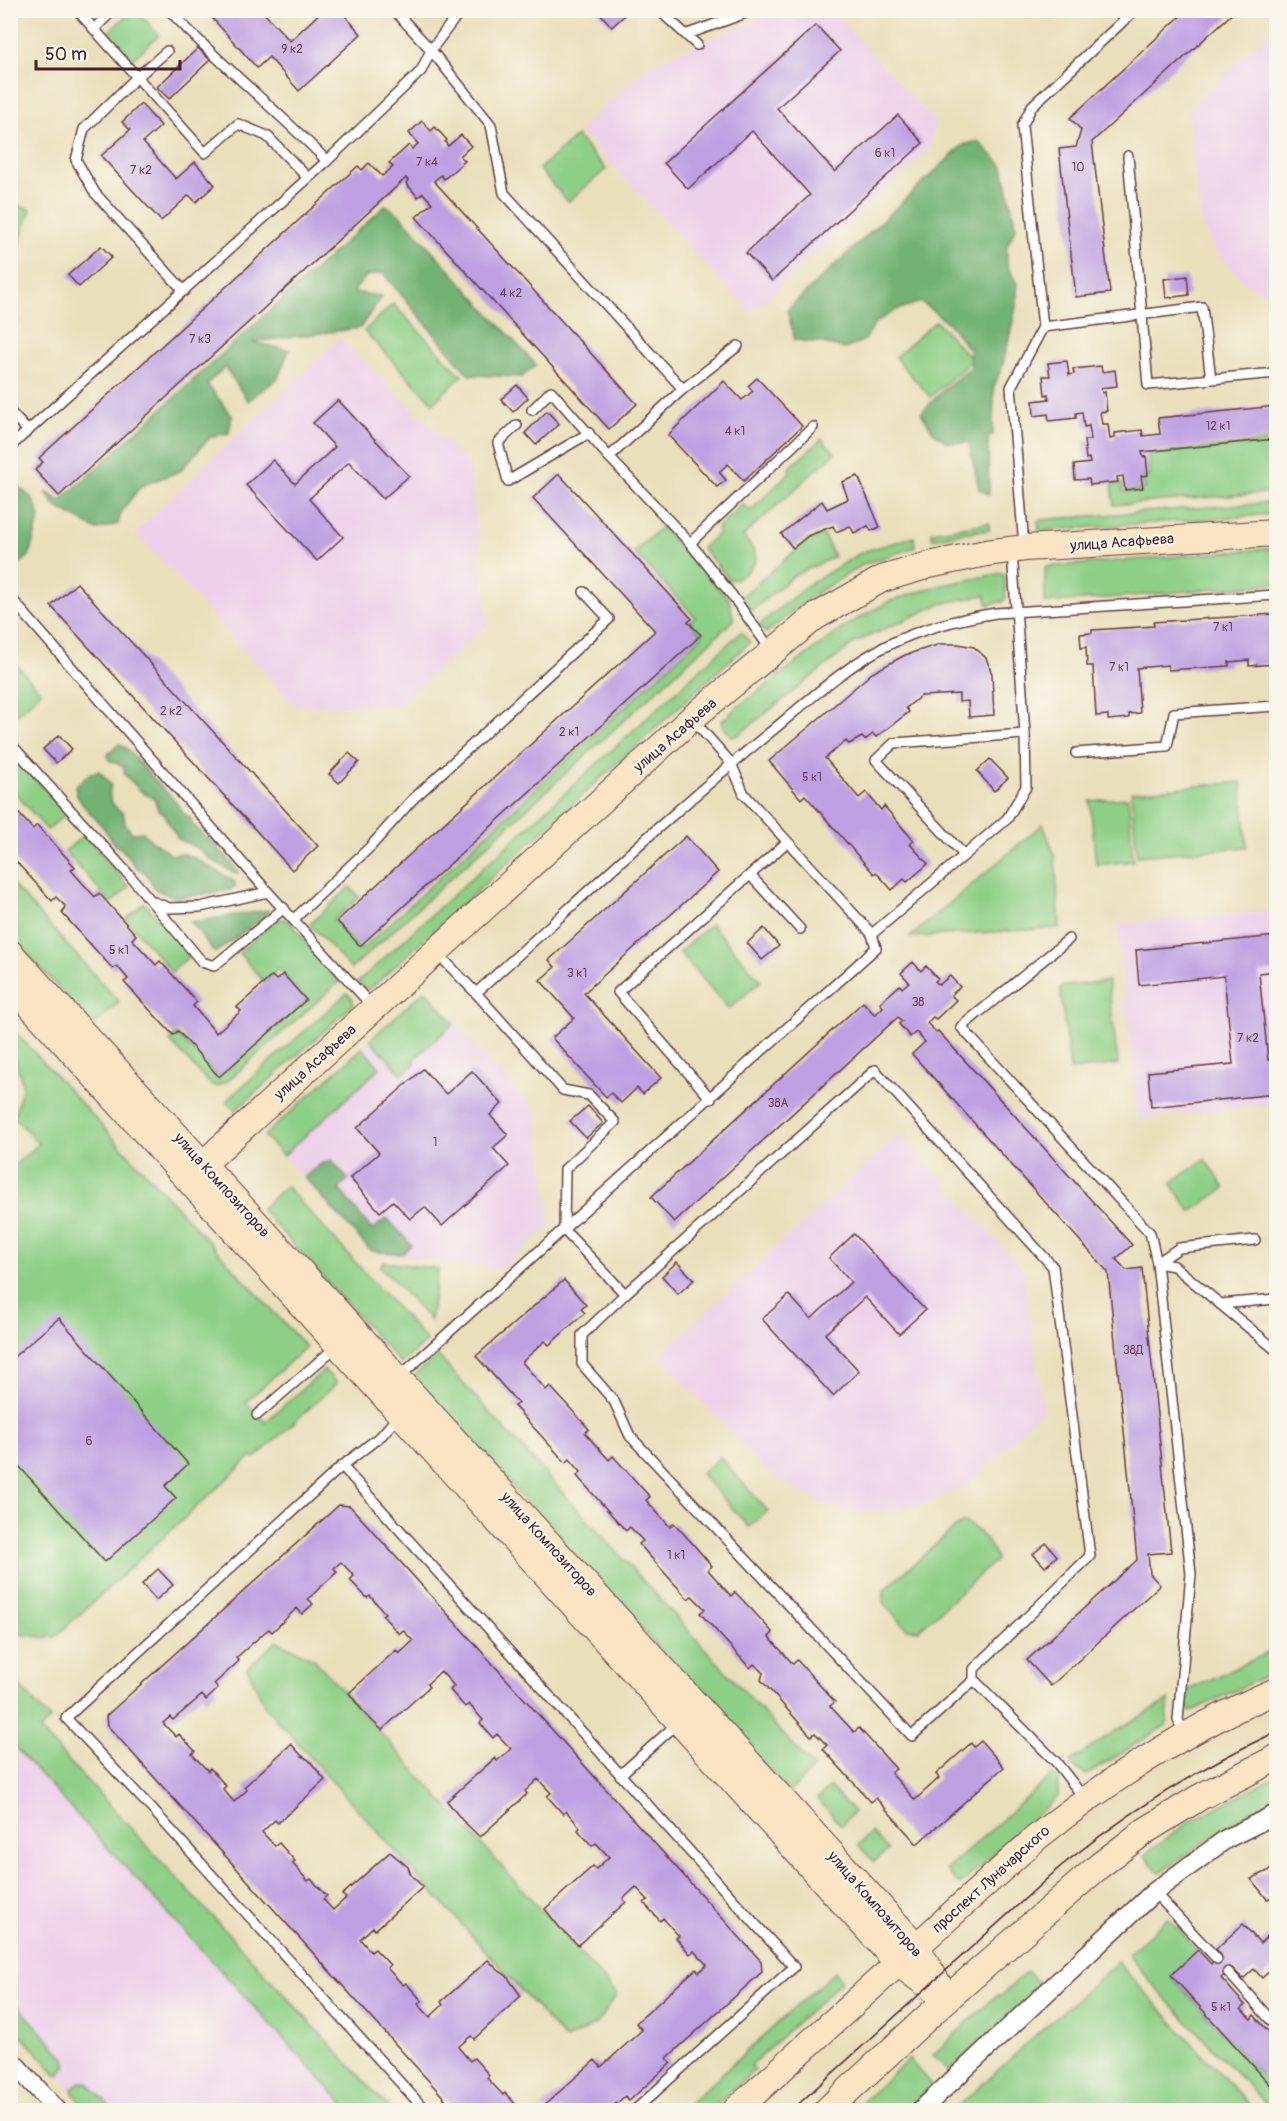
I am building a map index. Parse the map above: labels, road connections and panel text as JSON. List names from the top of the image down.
{
  "streets": {
    "street": ["улица Асафьева", "улица Композиторов", "проспект Луначарского"]
  },
  "crossings": [
    ["улица Асафьева", "улица Композиторов"],
    ["улица Композиторов", "проспект Луначарского"]
  ],
  "house_numbers": [
    "9 к2",
    "6 к1",
    "7 к4",
    "10",
    "7 к2",
    "4 к2",
    "7 к3",
    "12 к1",
    "4 к1",
    "7 к1",
    "7 к1",
    "2 к2",
    "2 к1",
    "5 к1",
    "5 к1",
    "3 к1",
    "38",
    "7 к2",
    "38А",
    "1",
    "38Д",
    "6",
    "1 к1",
    "5 к1"
  ],
  "scale_bar": "50 m"
}
